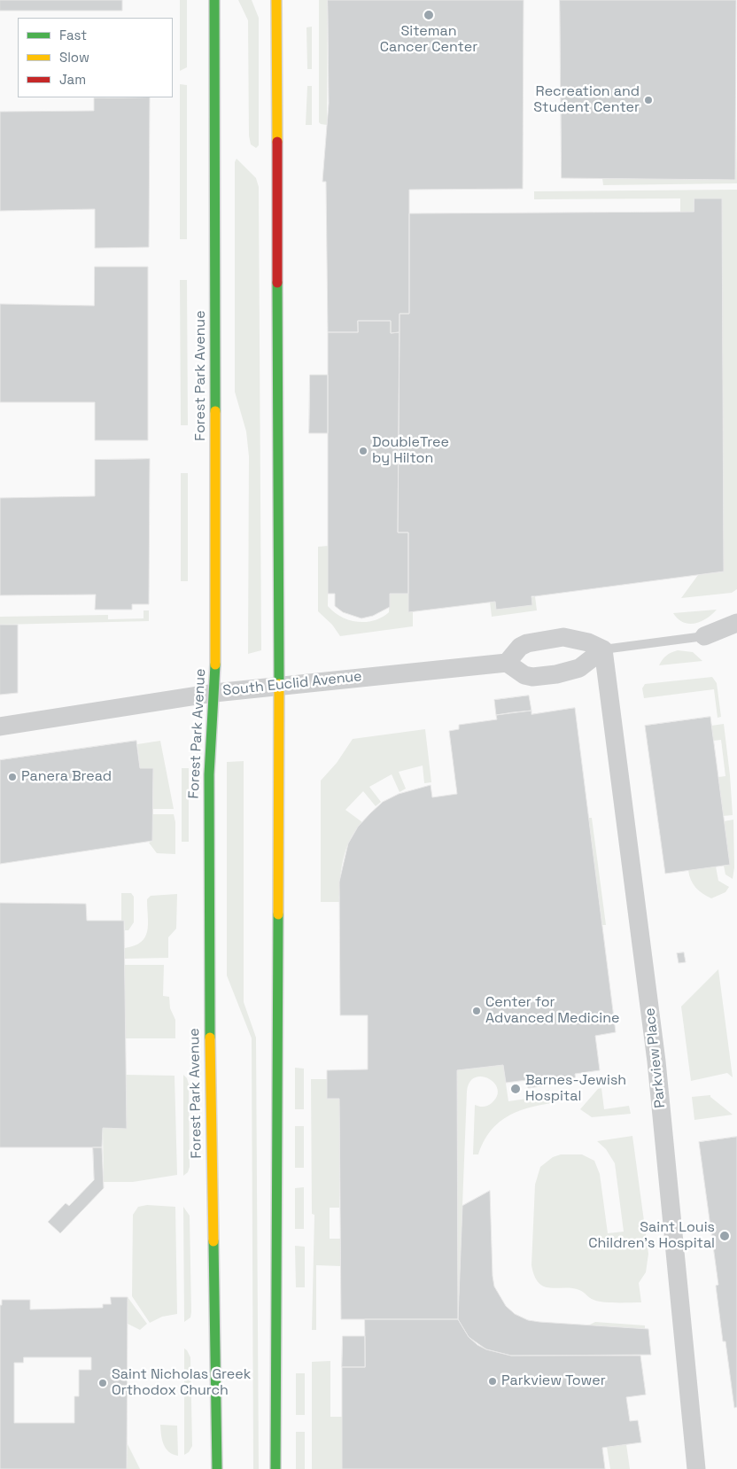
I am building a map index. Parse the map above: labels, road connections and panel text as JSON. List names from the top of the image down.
{
  "streets": {
    "main road": ["Forest Park Avenue"],
    "street": ["South Euclid Avenue", "Parkview Place"]
  },
  "crossings": [
    ["Forest Park Avenue", "South Euclid Avenue"]
  ],
  "places": [
    "Siteman Cancer Center",
    "Recreation and Student Center",
    "DoubleTree by Hilton",
    "Panera Bread",
    "Center for Advanced Medicine",
    "Barnes-Jewish Hospital",
    "Saint Louis Children's Hospital",
    "Parkview Tower",
    "Saint Nicholas Greek Orthodox Church"
  ],
  "legend": ["Fast", "Slow", "Jam"]
}
